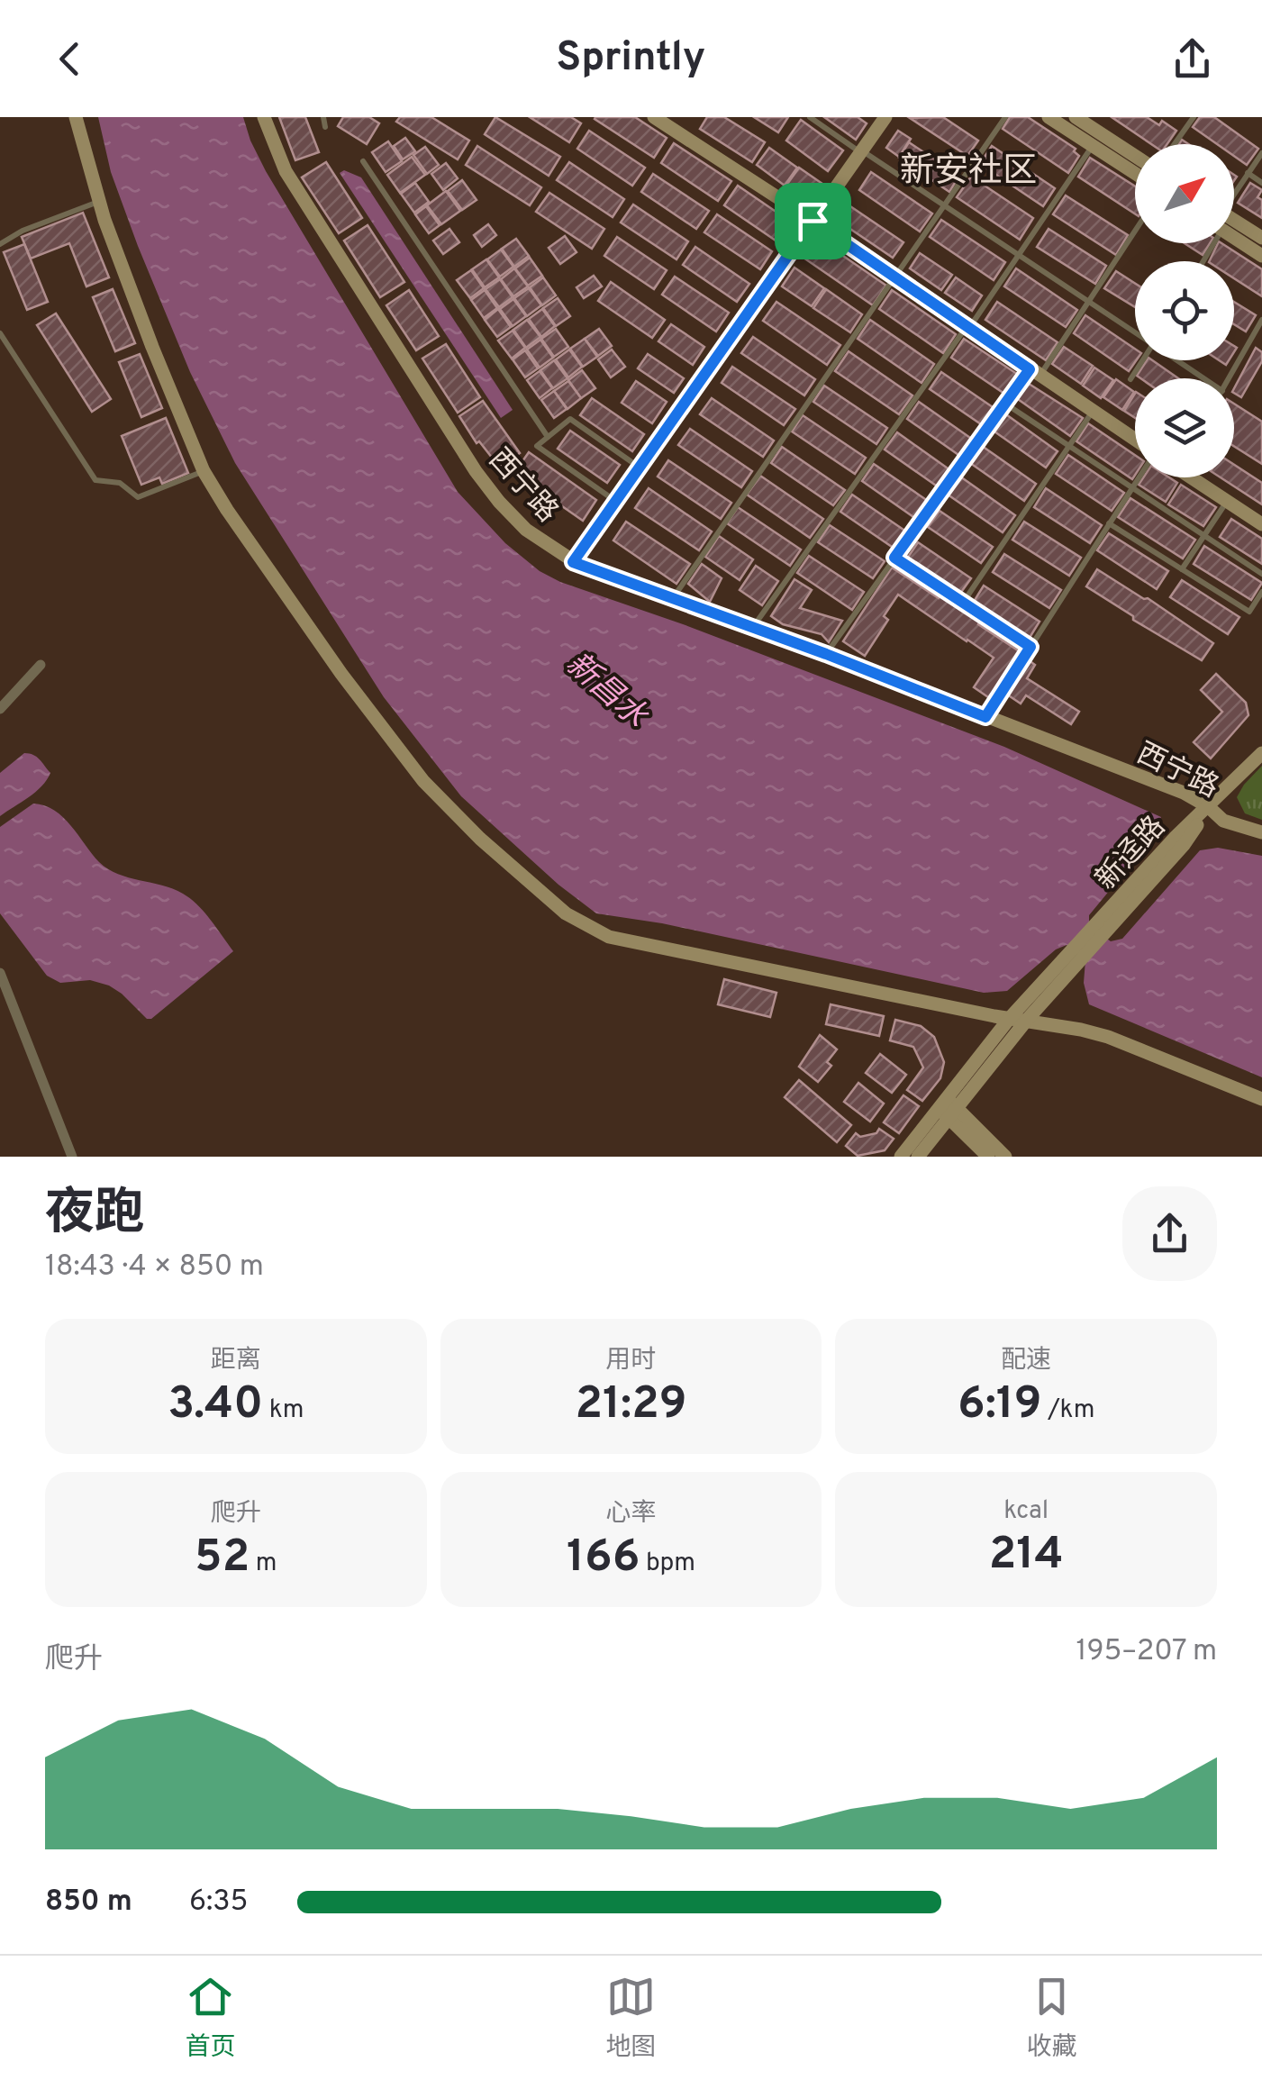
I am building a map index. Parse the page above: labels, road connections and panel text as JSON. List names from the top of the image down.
{
  "streets": {
    "street": ["西宁路", "新迳路"]
  },
  "crossings": [
    ["西宁路", "新迳路"]
  ],
  "districts": ["新安社区"],
  "water": ["新昌水"],
  "north": "top right",
  "page": {
    "header": "Sprintly",
    "heading": ["夜跑", "18:43 · 4 × 850 m"],
    "stats": [
      ["距离", "3.40 km"],
      ["用时", "21:29"],
      ["配速", "6:19 /km"],
      ["爬升", "52 m"],
      ["心率", "166 bpm"],
      ["kcal", "214"]
    ],
    "chart": ["爬升", "195–207 m"],
    "list": [
      {
        "name": "850 m",
        "note": "6:35"
      }
    ],
    "tabs": ["首页", "地图", "收藏"]
  }
}
